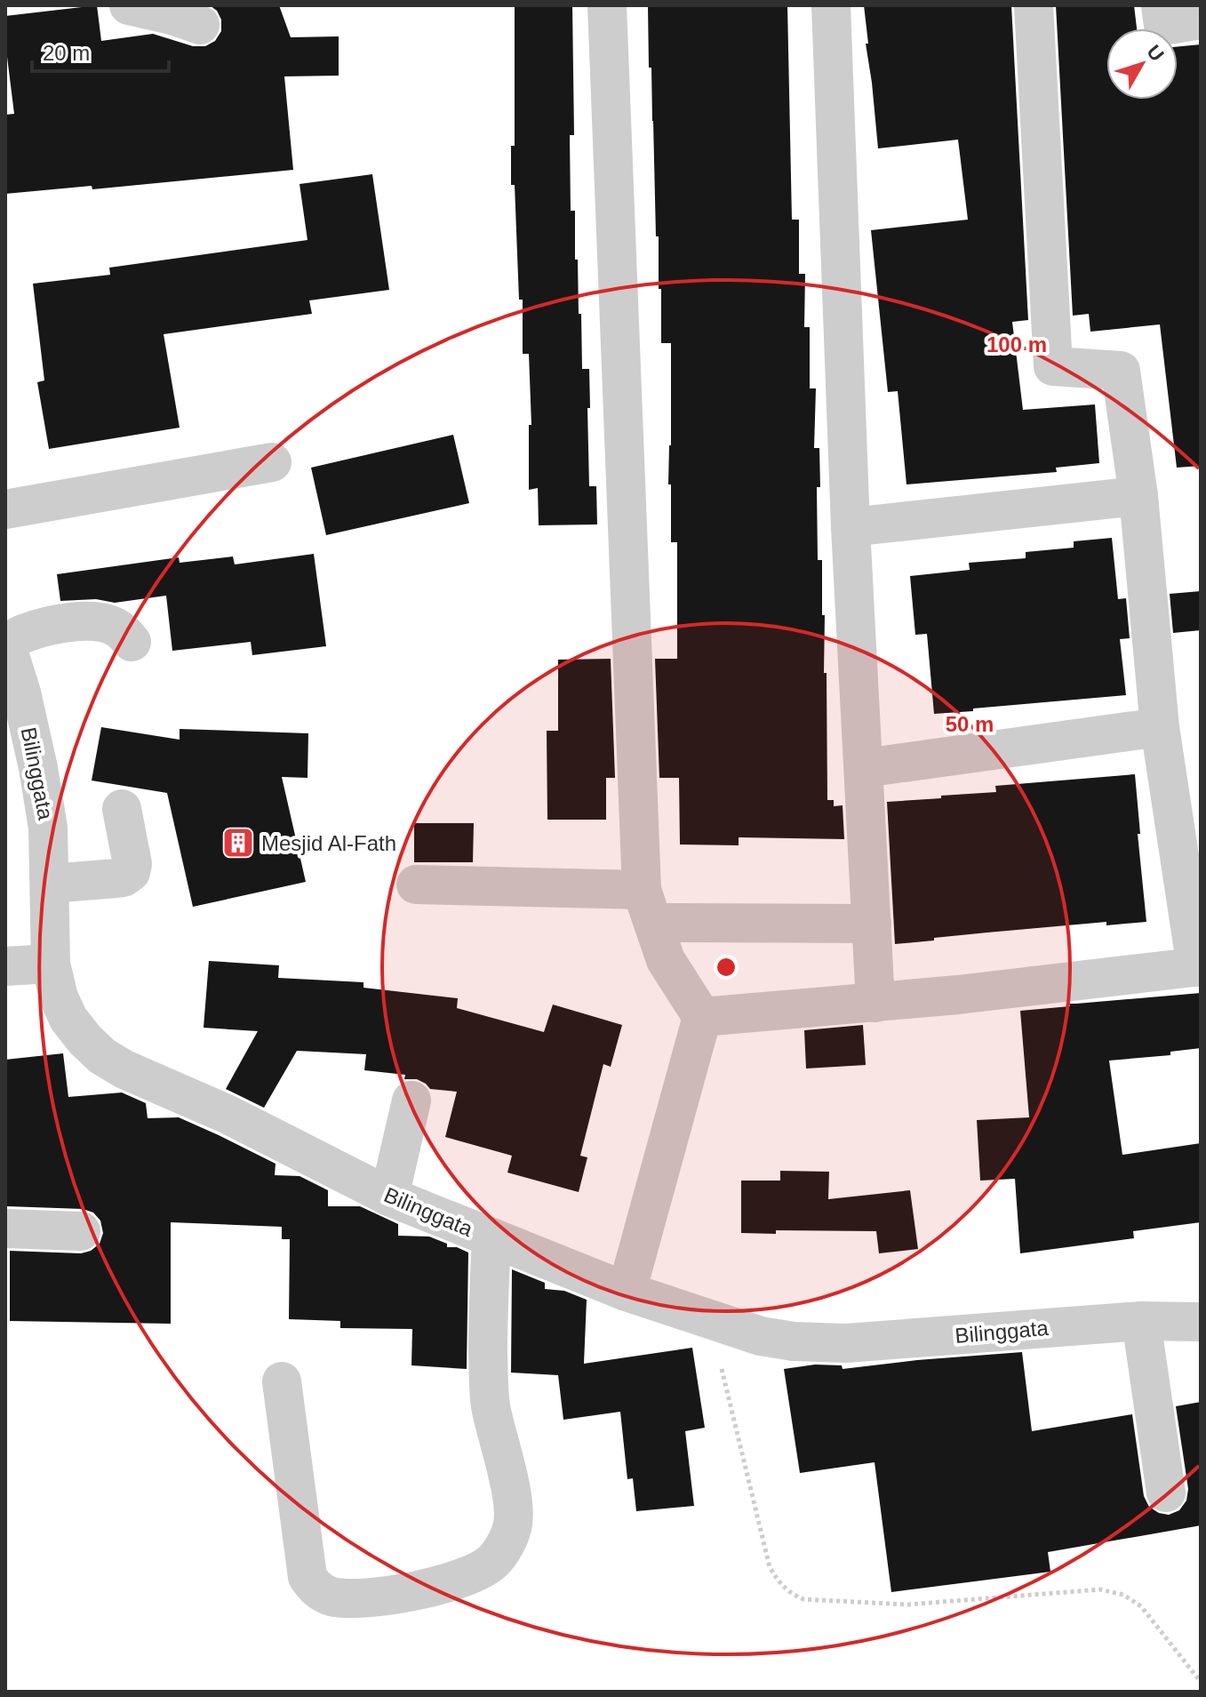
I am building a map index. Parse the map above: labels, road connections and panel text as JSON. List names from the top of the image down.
{
  "streets": {
    "street": ["Bilinggata"]
  },
  "places": {
    "building": ["Mesjid Al-Fath"]
  },
  "scale_bar": "20 m",
  "north": "top right",
  "rings": ["100 m", "50 m"]
}
